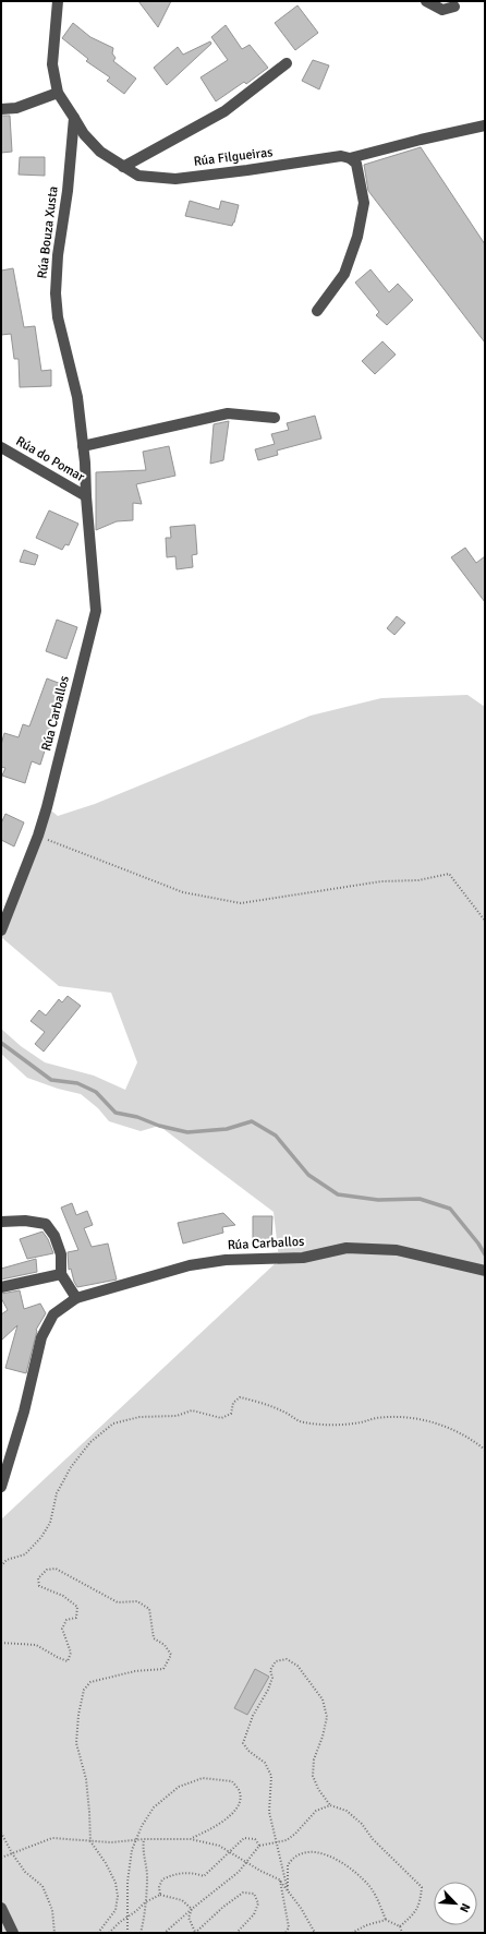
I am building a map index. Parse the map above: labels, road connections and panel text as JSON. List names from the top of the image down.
{
  "streets": {
    "street": [
      "Rúa Filgueiras",
      "Rúa Bouza Xusta",
      "Rúa do Pomar",
      "Rúa Carballos"
    ]
  },
  "crossings": [
    ["Rúa Filgueiras", "Rúa Bouza Xusta"],
    ["Rúa Bouza Xusta", "Rúa do Pomar"],
    ["Rúa Bouza Xusta", "Rúa Carballos"],
    ["Rúa do Pomar", "Rúa Carballos"]
  ],
  "north": "bottom right"
}
